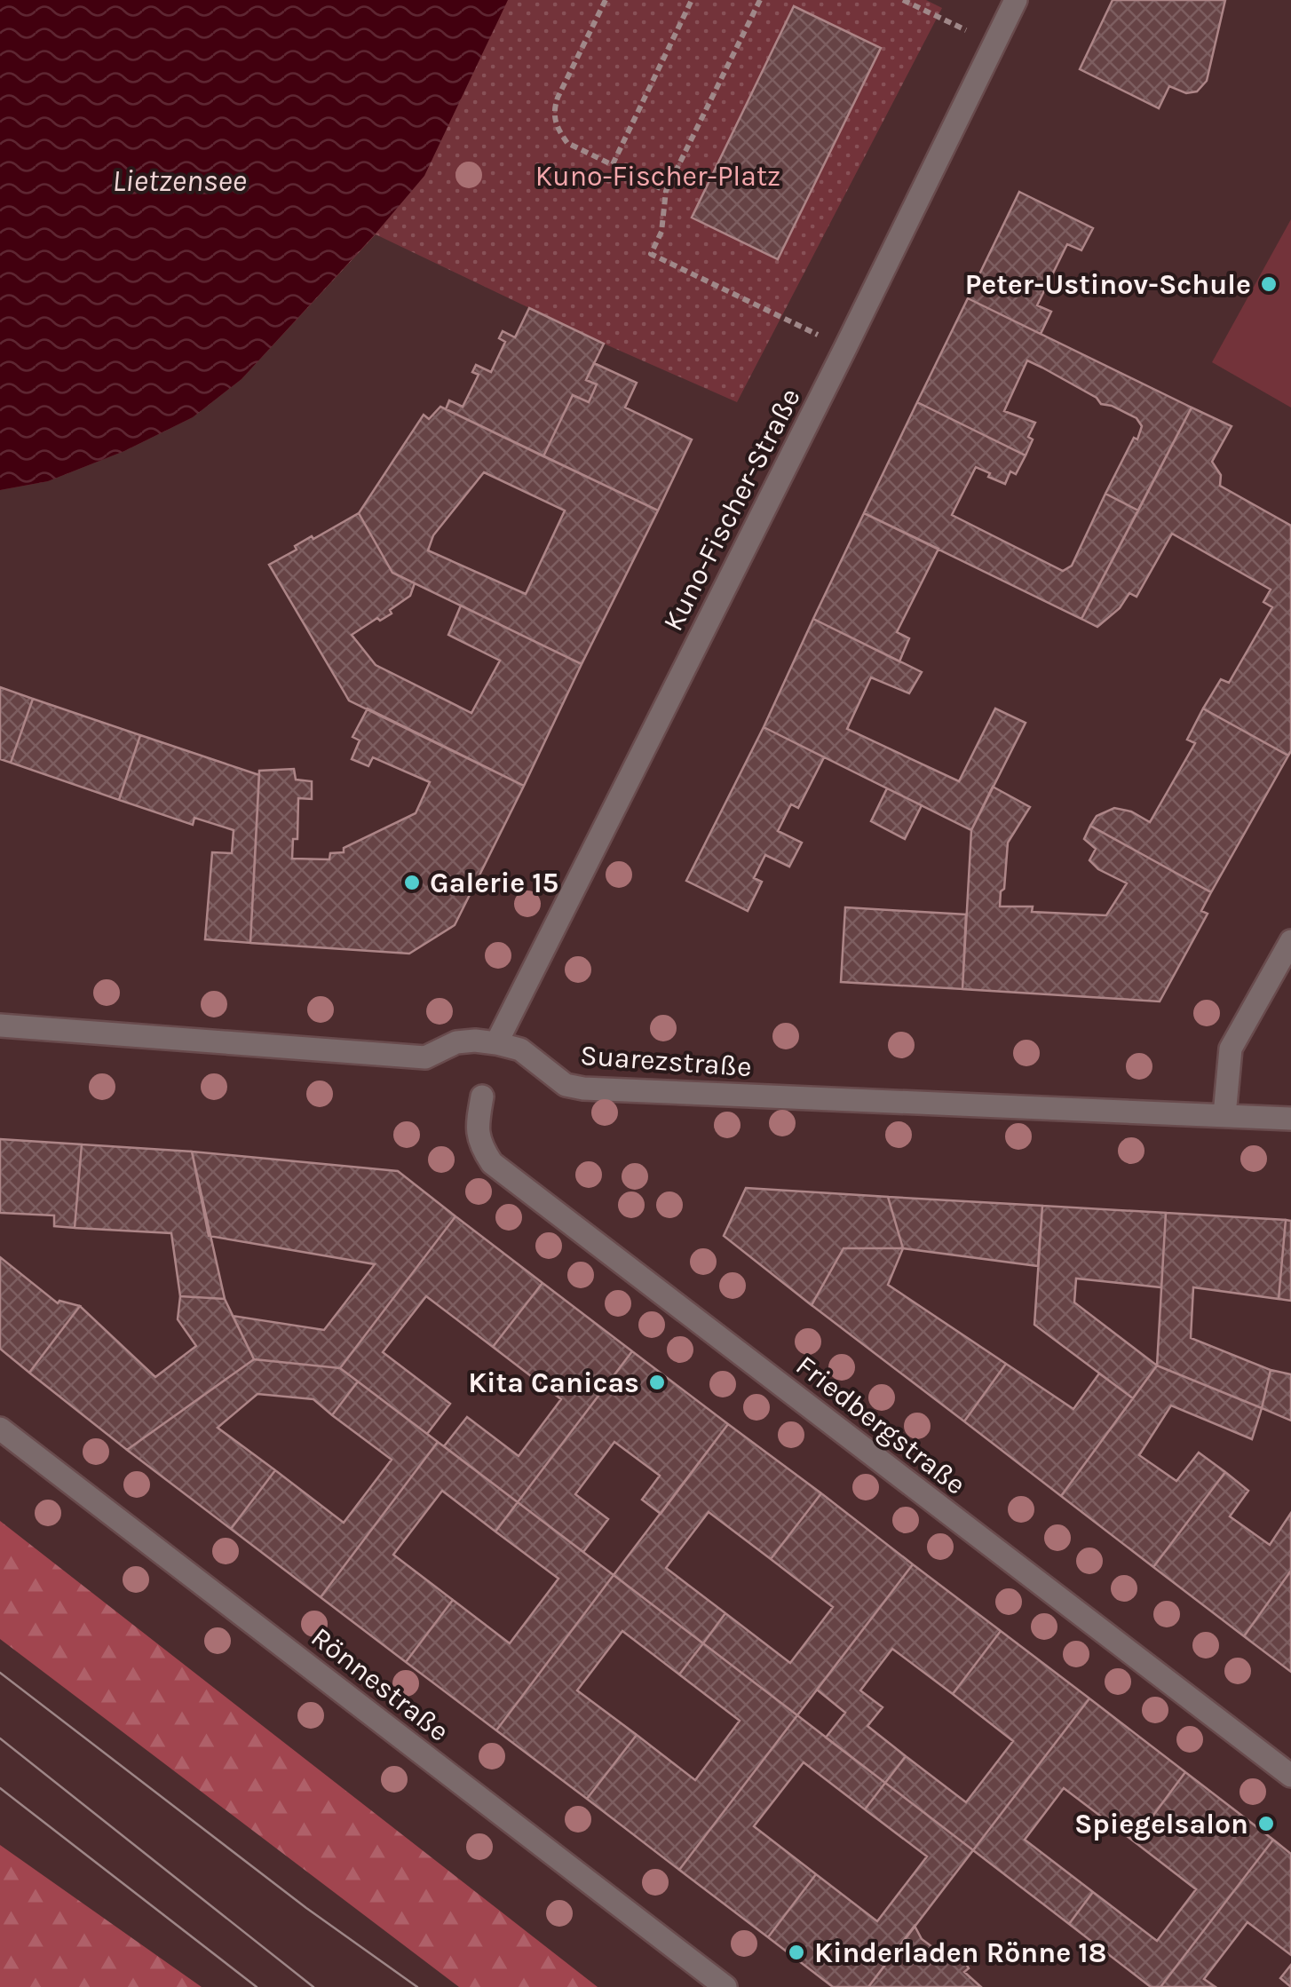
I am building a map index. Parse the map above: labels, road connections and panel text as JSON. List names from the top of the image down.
{
  "streets": {
    "street": [
      "Kuno-Fischer-Straße",
      "Suarezstraße",
      "Friedbergstraße",
      "Rönnestraße"
    ]
  },
  "crossings": [
    ["Kuno-Fischer-Straße", "Suarezstraße"]
  ],
  "water": ["Lietzensee"],
  "parks": ["Kuno-Fischer-Platz"],
  "places": [
    "Peter-Ustinov-Schule",
    "Galerie 15",
    "Kita Canicas",
    "Spiegelsalon",
    "Kinderladen Rönne 18"
  ]
}
